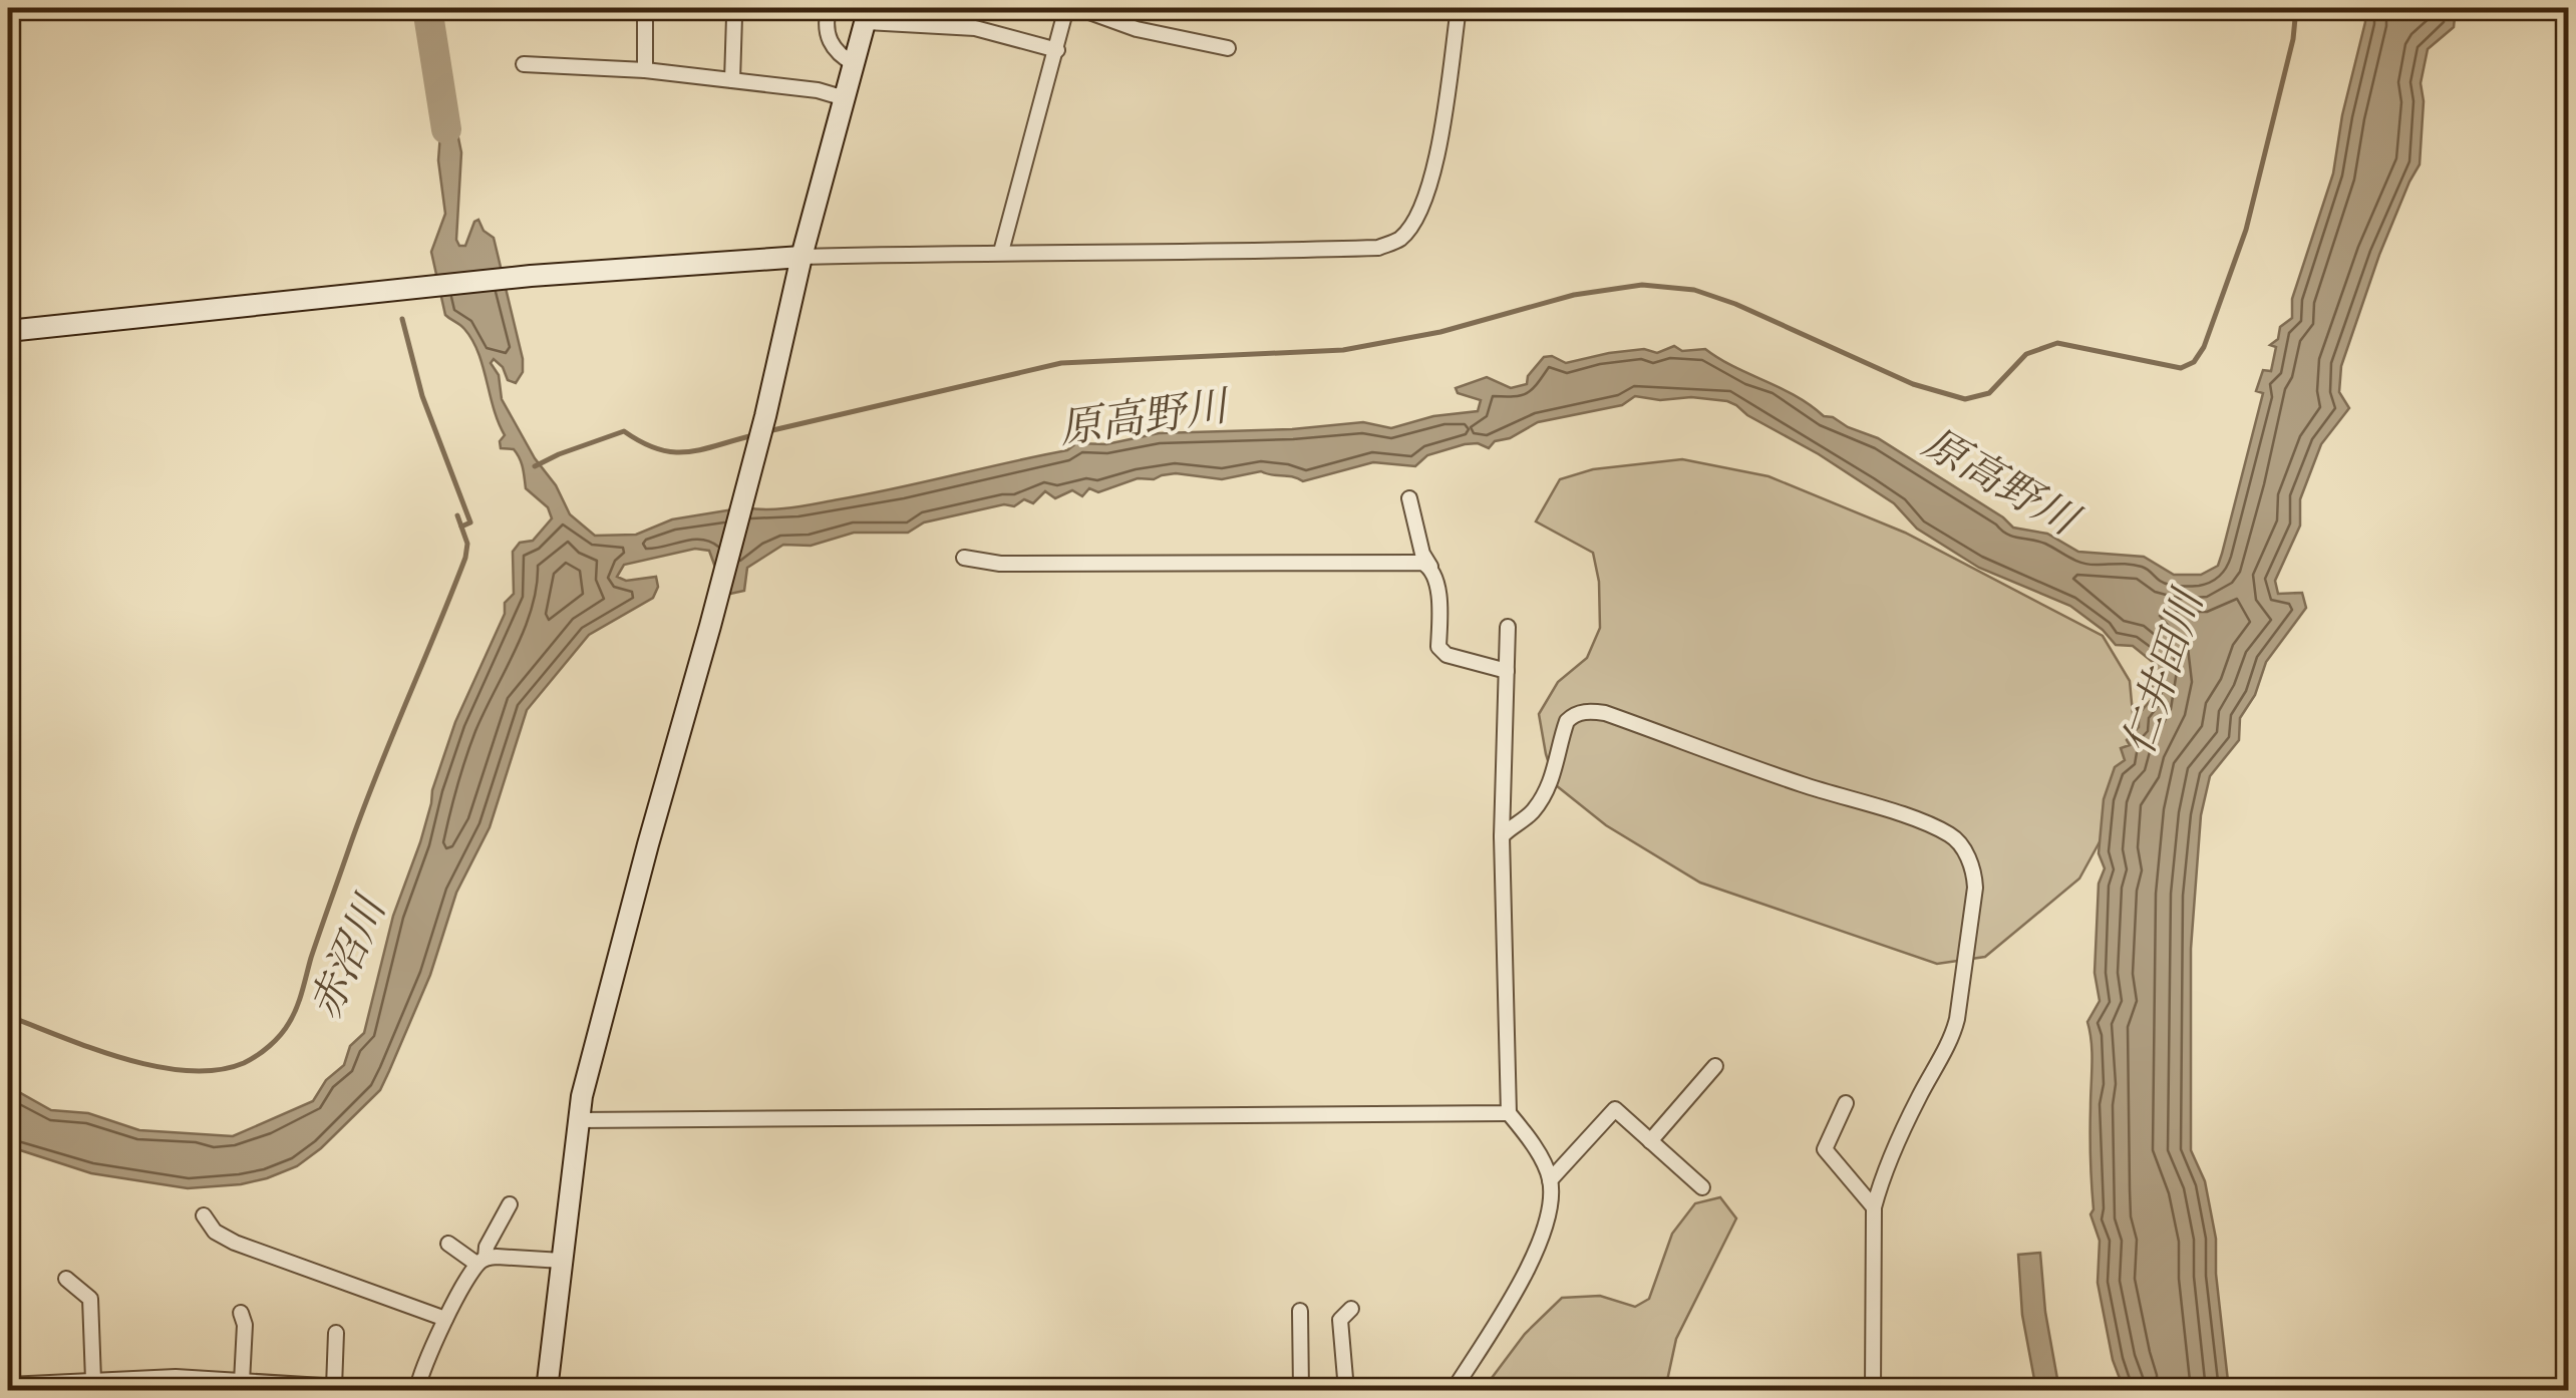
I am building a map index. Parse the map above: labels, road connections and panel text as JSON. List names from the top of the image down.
{
  "water": ["原高野川", "仁井田川", "赤沼川"]
}
